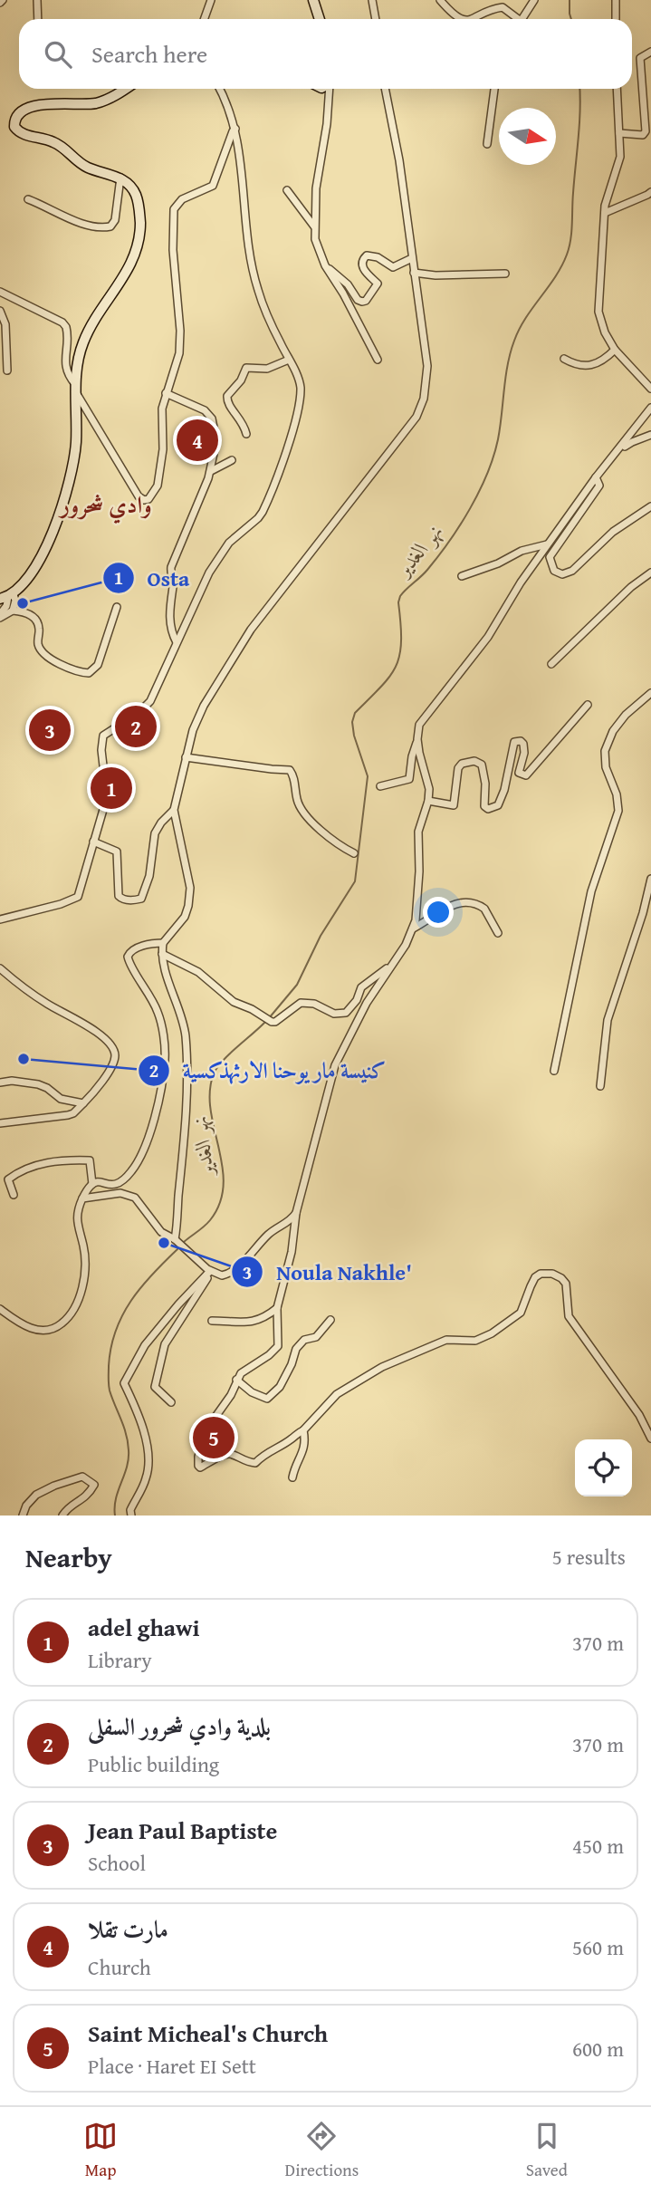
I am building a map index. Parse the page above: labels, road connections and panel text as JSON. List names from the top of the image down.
{
  "districts": ["وادي شحرور"],
  "water": ["نهر الغدير"],
  "places": ["Osta", "كنيسة مار يوحنا الارثهذكسية", "Noula Nakhle'"],
  "north": "right",
  "page": {
    "search": "Search here",
    "pins": [
      "4",
      "2",
      "3",
      "1",
      "5"
    ],
    "heading": ["Nearby", "5 results"],
    "list": [
      {
        "mark": "1",
        "name": "adel ghawi",
        "note": "Library",
        "value": "370 m"
      },
      {
        "mark": "2",
        "name": "بلدية وادي شحرور السفلى",
        "note": "Public building",
        "value": "370 m"
      },
      {
        "mark": "3",
        "name": "Jean Paul Baptiste",
        "note": "School",
        "value": "450 m"
      },
      {
        "mark": "4",
        "name": "مارت تقلا",
        "note": "Church",
        "value": "560 m"
      },
      {
        "mark": "5",
        "name": "Saint Micheal's Church",
        "note": "Place · Haret EI Sett",
        "value": "600 m"
      }
    ],
    "nav": ["Map", "Directions", "Saved"]
  }
}
